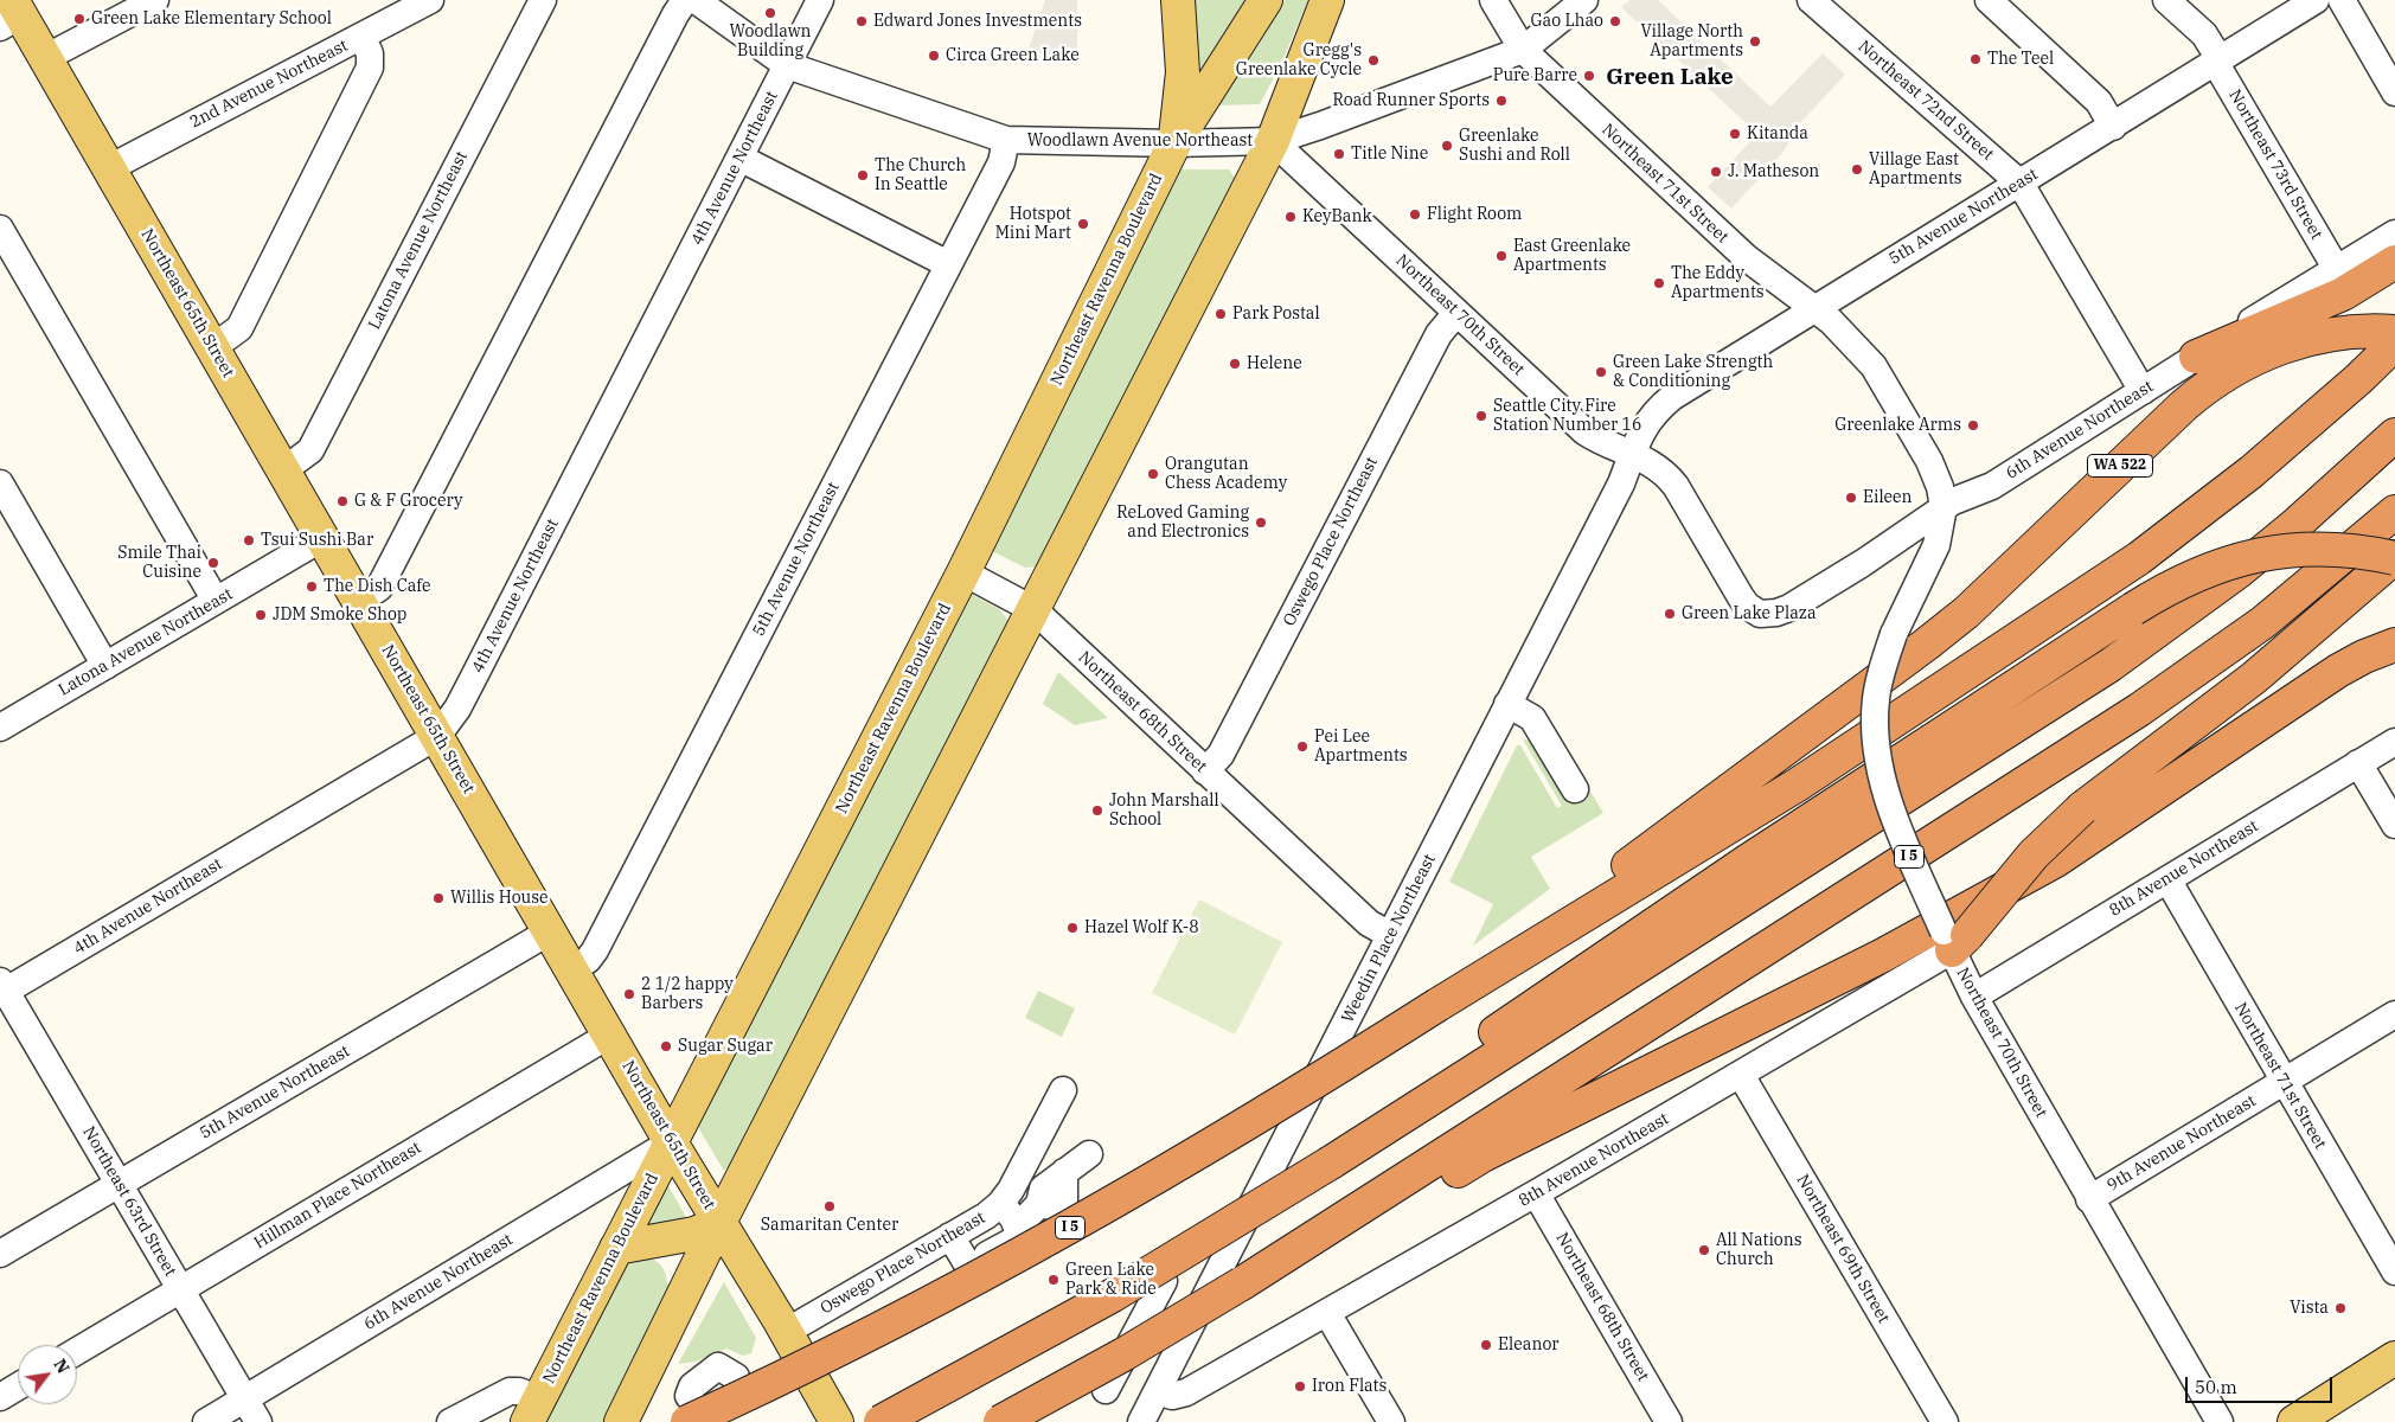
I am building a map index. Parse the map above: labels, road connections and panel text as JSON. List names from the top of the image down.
{
  "streets": {
    "highway": ["WA 522", "I 5"],
    "main road": ["Northeast Ravenna Boulevard", "Northeast 65th Street"],
    "street": [
      "2nd Avenue Northeast",
      "Northeast 72nd Street",
      "Woodlawn Avenue Northeast",
      "Northeast 73rd Street",
      "4th Avenue Northeast",
      "Northeast 71st Street",
      "5th Avenue Northeast",
      "Latona Avenue Northeast",
      "Northeast 70th Street",
      "6th Avenue Northeast",
      "Oswego Place Northeast",
      "Northeast 68th Street",
      "8th Avenue Northeast",
      "Weedin Place Northeast",
      "9th Avenue Northeast",
      "Hillman Place Northeast",
      "Northeast 63rd Street",
      "Northeast 69th Street"
    ]
  },
  "crossings": [
    ["2nd Avenue Northeast", "Northeast 65th Street"],
    ["Northeast 72nd Street", "5th Avenue Northeast"],
    ["Northeast 72nd Street", "6th Avenue Northeast"],
    ["Woodlawn Avenue Northeast", "4th Avenue Northeast"],
    ["Woodlawn Avenue Northeast", "Northeast 71st Street"],
    ["Woodlawn Avenue Northeast", "5th Avenue Northeast"],
    ["Woodlawn Avenue Northeast", "Northeast Ravenna Boulevard"],
    ["Woodlawn Avenue Northeast", "Northeast 70th Street"],
    ["Northeast 73rd Street", "5th Avenue Northeast"],
    ["Northeast 73rd Street", "6th Avenue Northeast"],
    ["4th Avenue Northeast", "Northeast 65th Street"],
    ["4th Avenue Northeast", "Northeast 63rd Street"],
    ["Northeast 71st Street", "5th Avenue Northeast"],
    ["Northeast 71st Street", "Northeast 70th Street"],
    ["Northeast 71st Street", "6th Avenue Northeast"],
    ["Northeast 71st Street", "8th Avenue Northeast"],
    ["Northeast 71st Street", "9th Avenue Northeast"],
    ["5th Avenue Northeast", "Northeast 65th Street"],
    ["5th Avenue Northeast", "Northeast 70th Street"],
    ["5th Avenue Northeast", "Weedin Place Northeast"],
    ["5th Avenue Northeast", "Northeast 63rd Street"],
    ["Latona Avenue Northeast", "Northeast 65th Street"],
    ["Northeast Ravenna Boulevard", "Northeast 65th Street"],
    ["Northeast Ravenna Boulevard", "6th Avenue Northeast"],
    ["Northeast Ravenna Boulevard", "Northeast 68th Street"],
    ["Northeast 65th Street", "6th Avenue Northeast"],
    ["Northeast 65th Street", "Oswego Place Northeast"],
    ["Northeast 65th Street", "Hillman Place Northeast"],
    ["Northeast 70th Street", "6th Avenue Northeast"],
    ["Northeast 70th Street", "Oswego Place Northeast"],
    ["Northeast 70th Street", "8th Avenue Northeast"],
    ["Northeast 70th Street", "Weedin Place Northeast"],
    ["Northeast 70th Street", "9th Avenue Northeast"],
    ["6th Avenue Northeast", "Northeast 63rd Street"],
    ["WA 522", "I 5"],
    ["Oswego Place Northeast", "Northeast 68th Street"],
    ["Northeast 68th Street", "8th Avenue Northeast"],
    ["Northeast 68th Street", "Weedin Place Northeast"],
    ["8th Avenue Northeast", "Weedin Place Northeast"],
    ["8th Avenue Northeast", "Northeast 69th Street"],
    ["Hillman Place Northeast", "Northeast 63rd Street"]
  ],
  "districts": ["Green Lake"],
  "places": [
    "Woodlawn Building",
    "Green Lake Elementary School",
    "Edward Jones Investments",
    "Gao Lhao",
    "Village North Apartments",
    "Circa Green Lake",
    "The Teel",
    "Gregg's Greenlake Cycle",
    "Pure Barre",
    "Road Runner Sports",
    "Kitanda",
    "Greenlake Sushi and Roll",
    "Title Nine",
    "Village East Apartments",
    "J. Matheson",
    "The Church In Seattle",
    "Flight Room",
    "KeyBank",
    "Hotspot Mini Mart",
    "East Greenlake Apartments",
    "The Eddy Apartments",
    "Park Postal",
    "Helene",
    "Green Lake Strength & Conditioning",
    "Seattle City Fire Station Number 16",
    "Greenlake Arms",
    "Orangutan Chess Academy",
    "Eileen",
    "G & F Grocery",
    "ReLoved Gaming and Electronics",
    "Tsui Sushi Bar",
    "Smile Thai Cuisine",
    "The Dish Cafe",
    "Green Lake Plaza",
    "JDM Smoke Shop",
    "Pei Lee Apartments",
    "John Marshall School",
    "Willis House",
    "Hazel Wolf K-8",
    "2 1/2 happy Barbers",
    "Sugar Sugar",
    "Samaritan Center",
    "All Nations Church",
    "Green Lake Park & Ride",
    "Vista",
    "Eleanor",
    "Iron Flats"
  ],
  "scale_bar": "50 m",
  "north": "top right"
}
